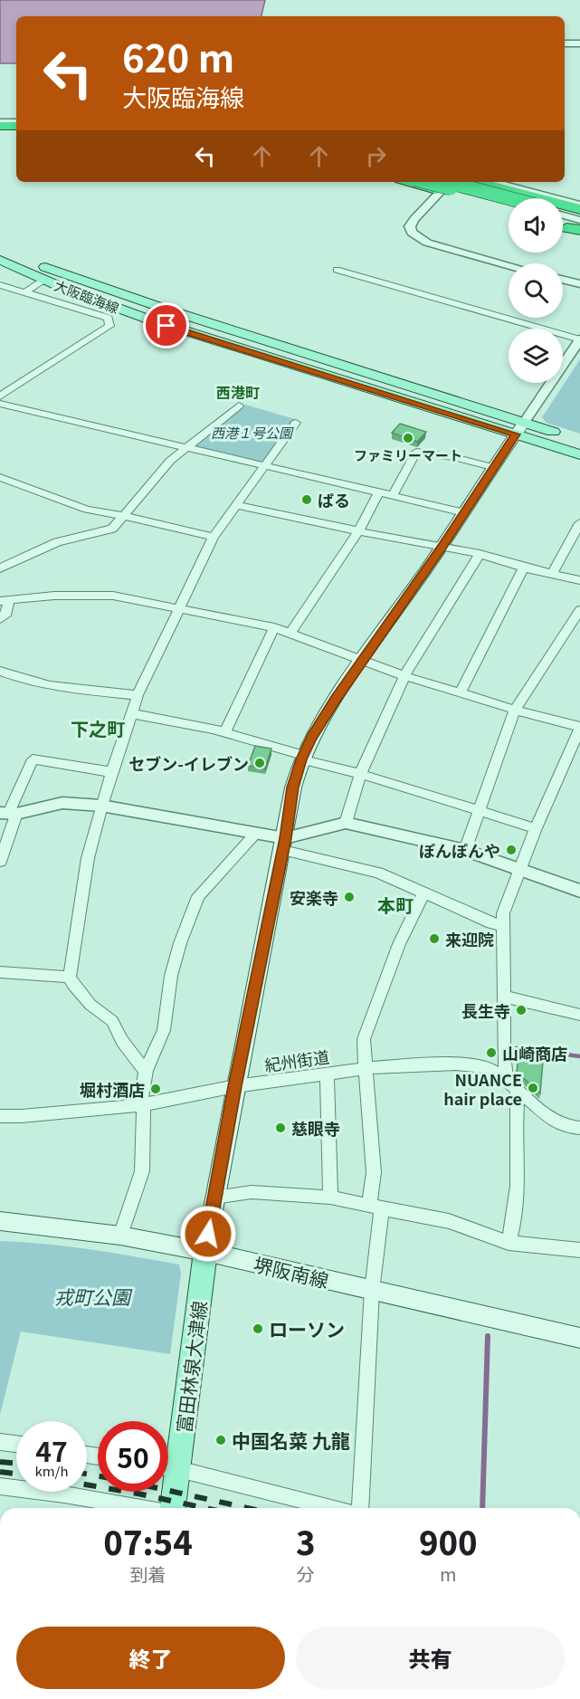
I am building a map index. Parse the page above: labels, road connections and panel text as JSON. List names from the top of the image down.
{
  "streets": {
    "main road": ["大阪臨海線", "堺阪南線", "富田林泉大津線"],
    "street": ["紀州街道"]
  },
  "crossings": [
    ["堺阪南線", "富田林泉大津線"]
  ],
  "districts": ["西港町", "下之町", "本町"],
  "parks": ["西港１号公園", "戎町公園"],
  "places": [
    "ファミリーマート",
    "ぱる",
    "セブン-イレブン",
    "ぽんぽんや",
    "安楽寺",
    "来迎院",
    "長生寺",
    "山崎商店",
    "NUANCE hair place",
    "堀村酒店",
    "慈眼寺",
    "ローソン",
    "中国名菜 九龍"
  ],
  "page": {
    "turn": ["620 m", "大阪臨海線"],
    "speed": "47 km/h",
    "limit": "50",
    "eta": [
      "07:54",
      "到着",
      "3",
      "分",
      "900",
      "m"
    ],
    "buttons": ["終了", "共有"]
  }
}
